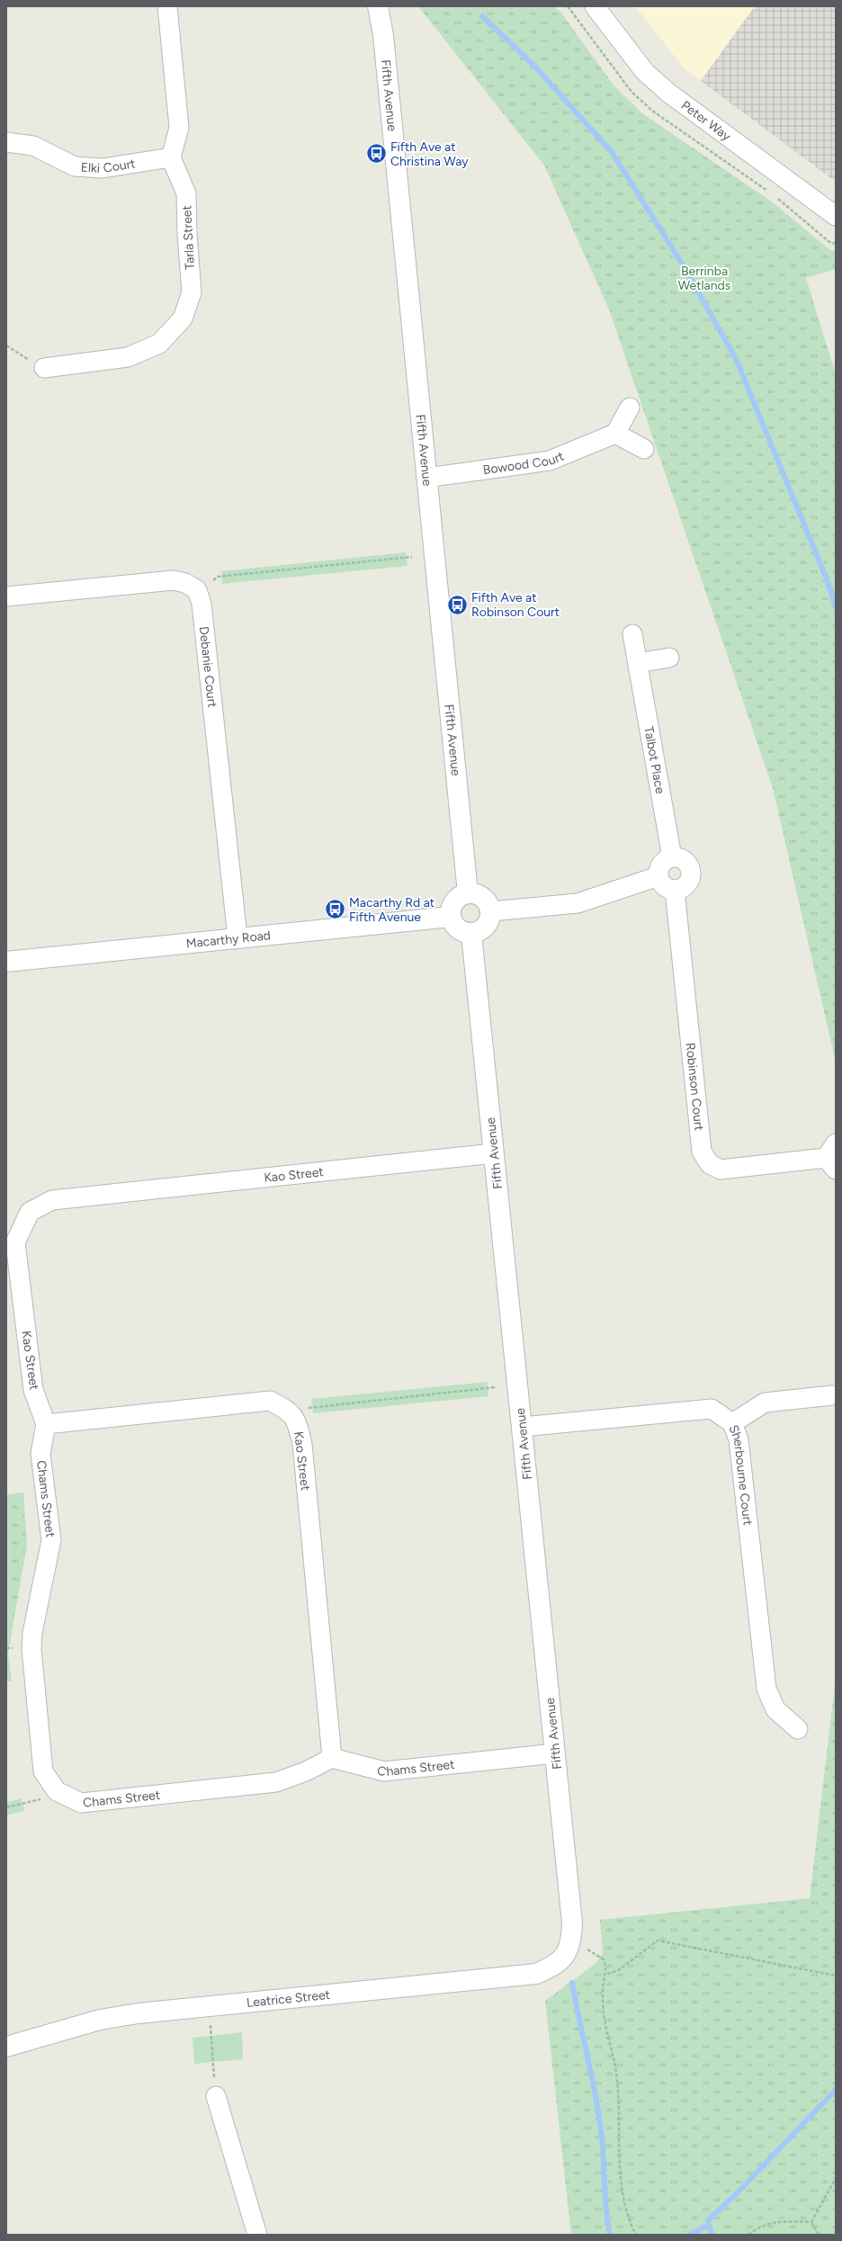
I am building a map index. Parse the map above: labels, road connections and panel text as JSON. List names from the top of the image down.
{
  "streets": {
    "street": [
      "Fifth Avenue",
      "Peter Way",
      "Elki Court",
      "Tarla Street",
      "Bowood Court",
      "Debanie Court",
      "Talbot Place",
      "Macarthy Road",
      "Robinson Court",
      "Kao Street",
      "Sherbourne Court",
      "Chams Street",
      "Leatrice Street"
    ]
  },
  "crossings": [
    ["Fifth Avenue", "Bowood Court"],
    ["Fifth Avenue", "Macarthy Road"],
    ["Fifth Avenue", "Kao Street"],
    ["Fifth Avenue", "Sherbourne Court"],
    ["Fifth Avenue", "Chams Street"],
    ["Fifth Avenue", "Leatrice Street"],
    ["Elki Court", "Tarla Street"],
    ["Debanie Court", "Macarthy Road"],
    ["Talbot Place", "Robinson Court"],
    ["Kao Street", "Chams Street"]
  ],
  "parks": ["Berrinba Wetlands"],
  "places": {
    "bus stop": ["Fifth Ave at Christina Way", "Fifth Ave at Robinson Court", "Macarthy Rd at Fifth Avenue"]
  }
}
